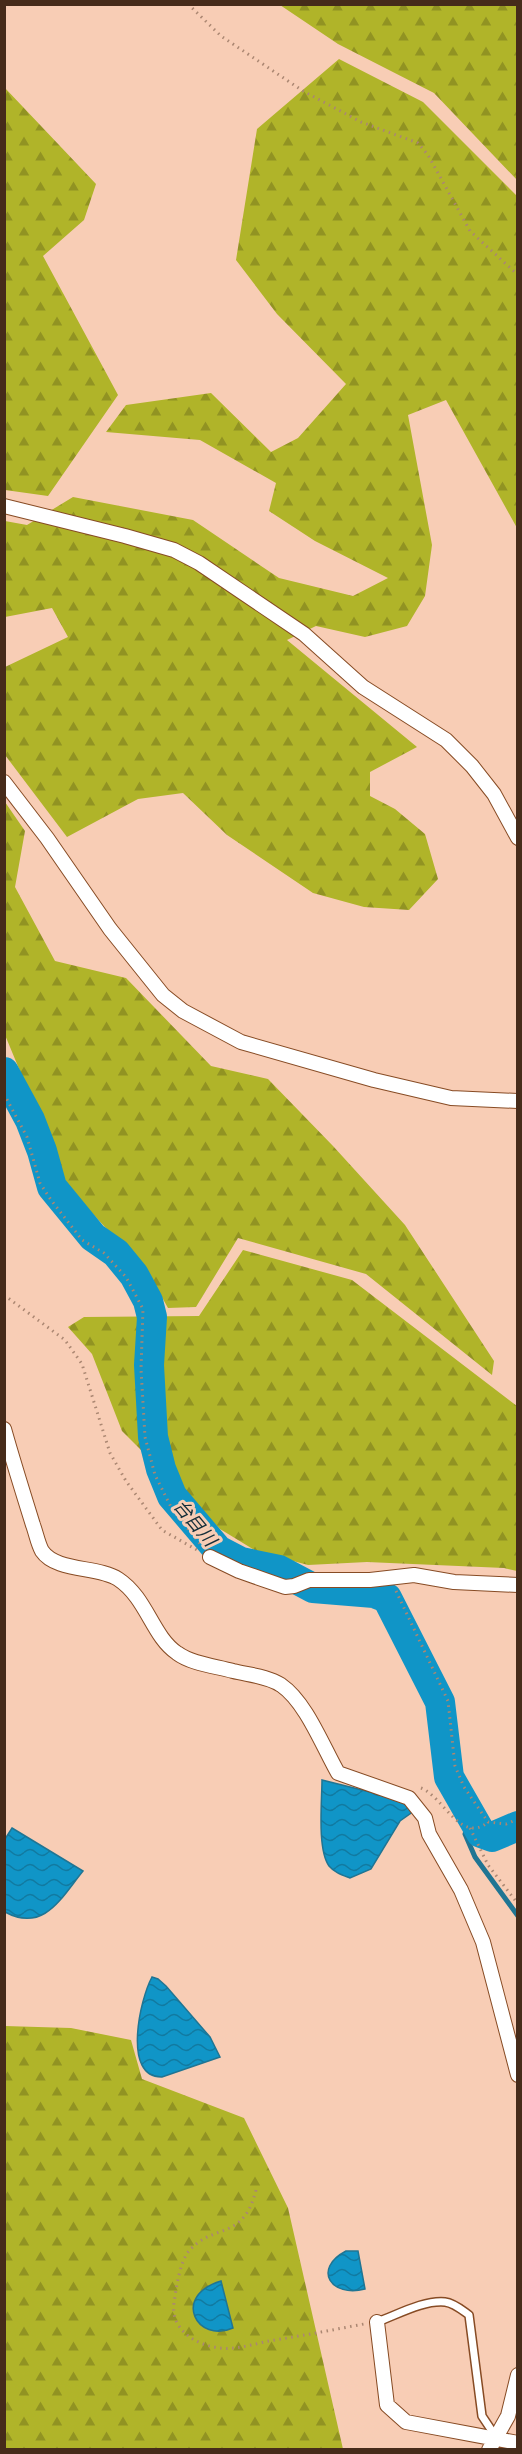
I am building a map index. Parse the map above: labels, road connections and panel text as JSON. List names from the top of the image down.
{
  "water": ["台目川"]
}
